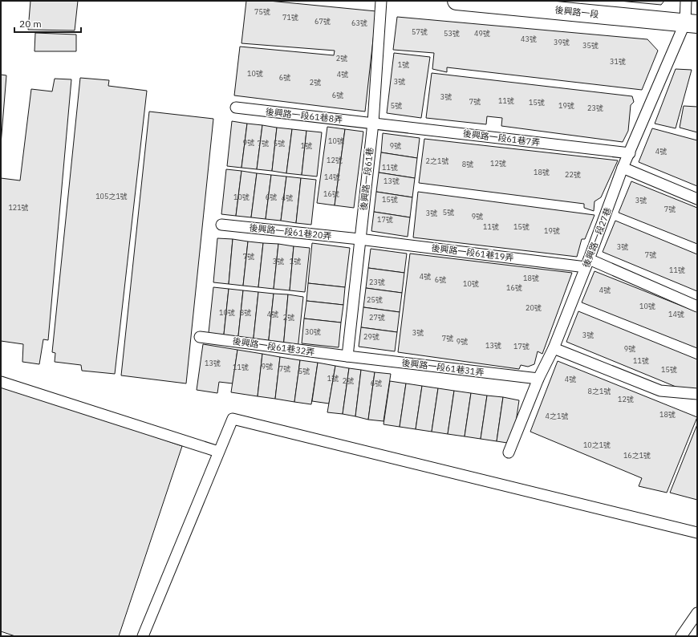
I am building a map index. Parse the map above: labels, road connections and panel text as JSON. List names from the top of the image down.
{
  "streets": {
    "street": ["後興路一段"],
    "lane": [
      "後興路一段61巷8弄",
      "後興路一段61巷7弄",
      "後興路一段61巷",
      "後興路一段61巷20弄",
      "後興路一段27巷",
      "後興路一段61巷19弄",
      "後興路一段61巷32弄",
      "後興路一段61巷31弄"
    ]
  },
  "crossings": [
    ["後興路一段", "後興路一段27巷"],
    ["後興路一段61巷8弄", "後興路一段61巷7弄"],
    ["後興路一段61巷8弄", "後興路一段61巷"],
    ["後興路一段61巷7弄", "後興路一段61巷"],
    ["後興路一段61巷7弄", "後興路一段27巷"],
    ["後興路一段61巷", "後興路一段61巷20弄"],
    ["後興路一段61巷", "後興路一段61巷19弄"],
    ["後興路一段61巷", "後興路一段61巷32弄"],
    ["後興路一段61巷", "後興路一段61巷31弄"],
    ["後興路一段61巷20弄", "後興路一段61巷19弄"],
    ["後興路一段27巷", "後興路一段61巷19弄"],
    ["後興路一段27巷", "後興路一段61巷31弄"],
    ["後興路一段61巷32弄", "後興路一段61巷31弄"]
  ],
  "house_numbers": [
    "75號",
    "71號",
    "67號",
    "63號",
    "57號",
    "53號",
    "49號",
    "43號",
    "39號",
    "35號",
    "2號",
    "31號",
    "1號",
    "10號",
    "4號",
    "6號",
    "3號",
    "2號",
    "6號",
    "3號",
    "11號",
    "7號",
    "15號",
    "5號",
    "19號",
    "23號",
    "10號",
    "9號",
    "7號",
    "5號",
    "1號",
    "9號",
    "4號",
    "12號",
    "2之1號",
    "12號",
    "8號",
    "11號",
    "18號",
    "22號",
    "14號",
    "13號",
    "16號",
    "105之1號",
    "10號",
    "6號",
    "4號",
    "15號",
    "3號",
    "121號",
    "7號",
    "5號",
    "3號",
    "9號",
    "17號",
    "11號",
    "15號",
    "19號",
    "3號",
    "7號",
    "7號",
    "3號",
    "1號",
    "11號",
    "4號",
    "18號",
    "6號",
    "23號",
    "10號",
    "16號",
    "4號",
    "25號",
    "10號",
    "20號",
    "10號",
    "8號",
    "4號",
    "14號",
    "2號",
    "27號",
    "30號",
    "3號",
    "3號",
    "29號",
    "7號",
    "9號",
    "13號",
    "17號",
    "9號",
    "11號",
    "13號",
    "9號",
    "11號",
    "7號",
    "15號",
    "5號",
    "1號",
    "4號",
    "2號",
    "6號",
    "8之1號",
    "12號",
    "18號",
    "4之1號",
    "10之1號",
    "16之1號"
  ],
  "scale_bar": "20 m"
}
